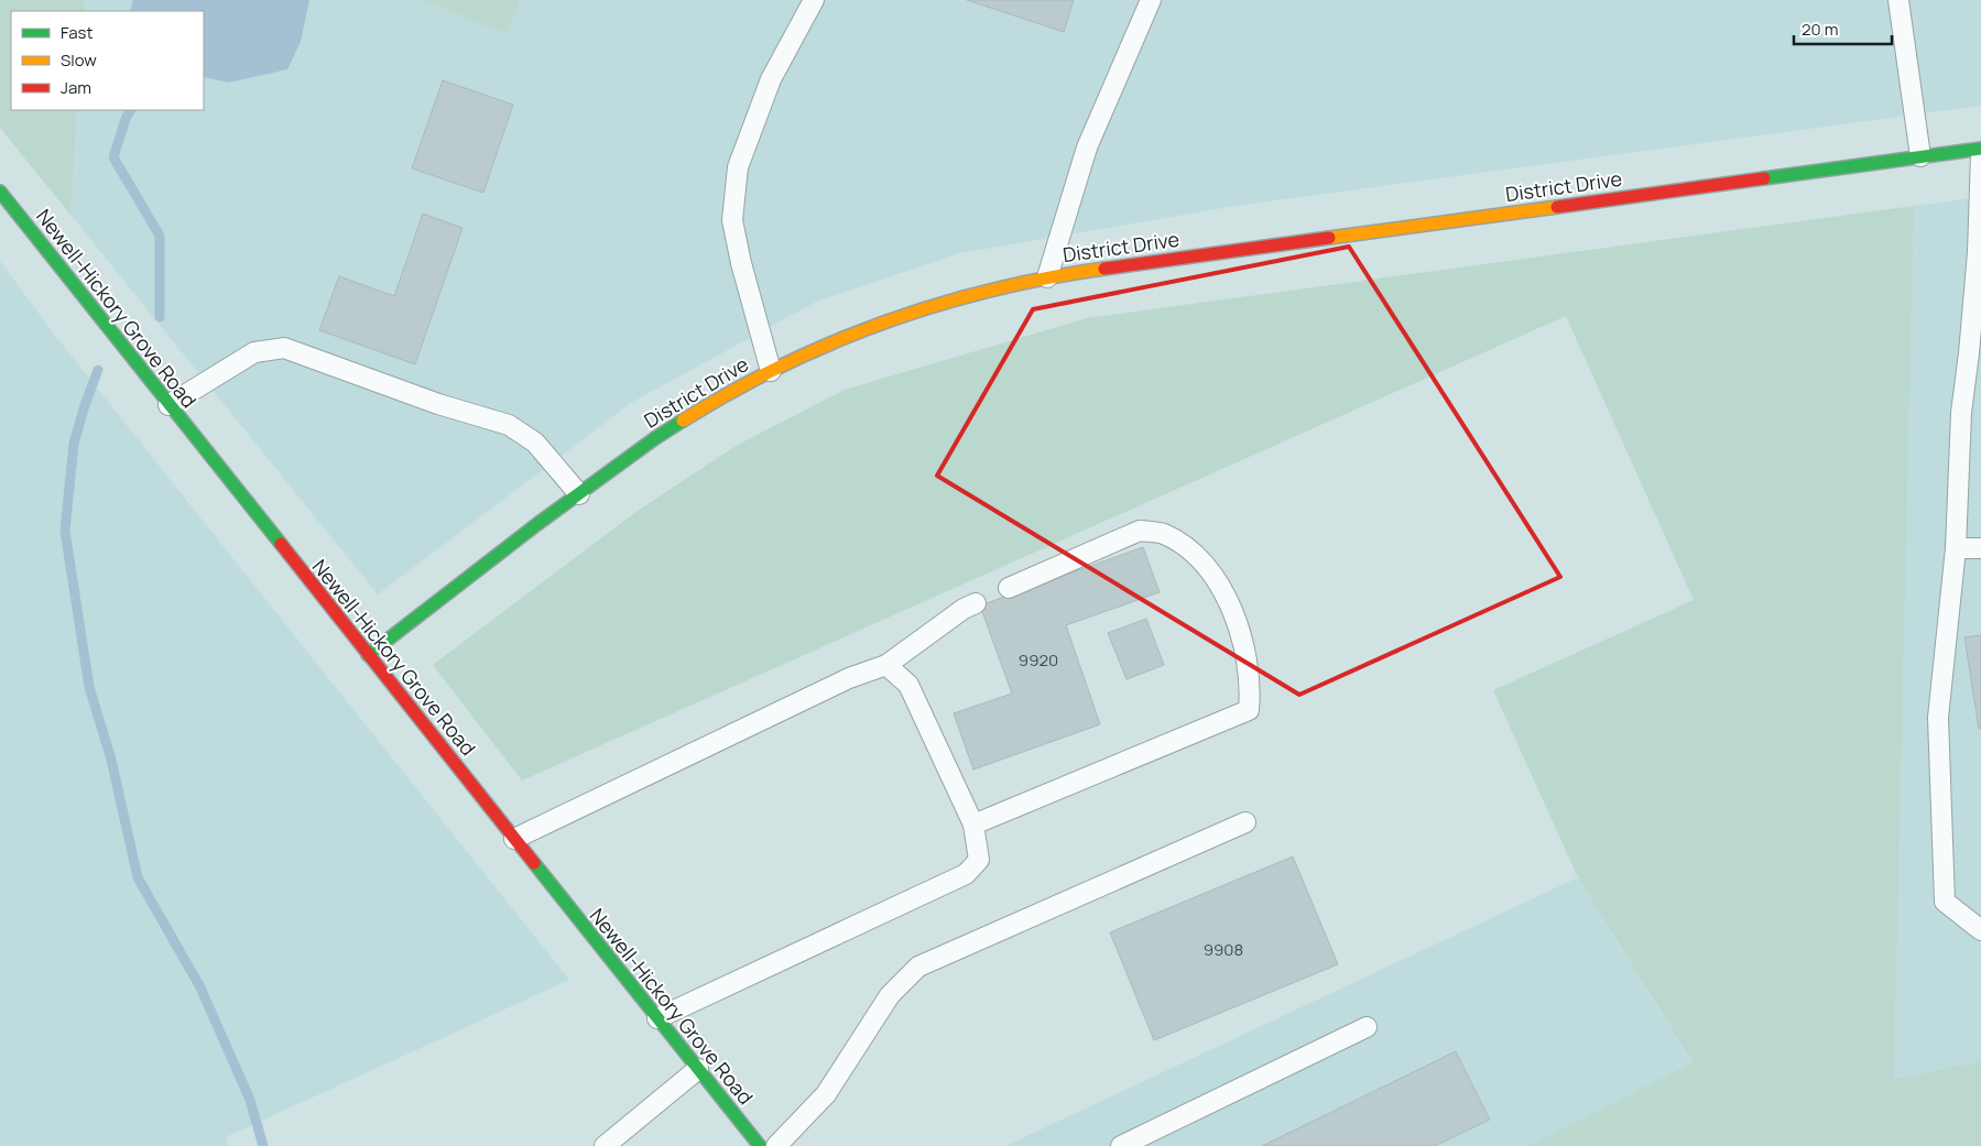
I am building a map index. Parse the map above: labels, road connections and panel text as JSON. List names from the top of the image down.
{
  "streets": {
    "street": ["District Drive", "Newell-Hickory Grove Road"]
  },
  "crossings": [
    ["District Drive", "Newell-Hickory Grove Road"]
  ],
  "house_numbers": ["9920", "9908"],
  "legend": ["Fast", "Slow", "Jam"],
  "scale_bar": "20 m"
}
